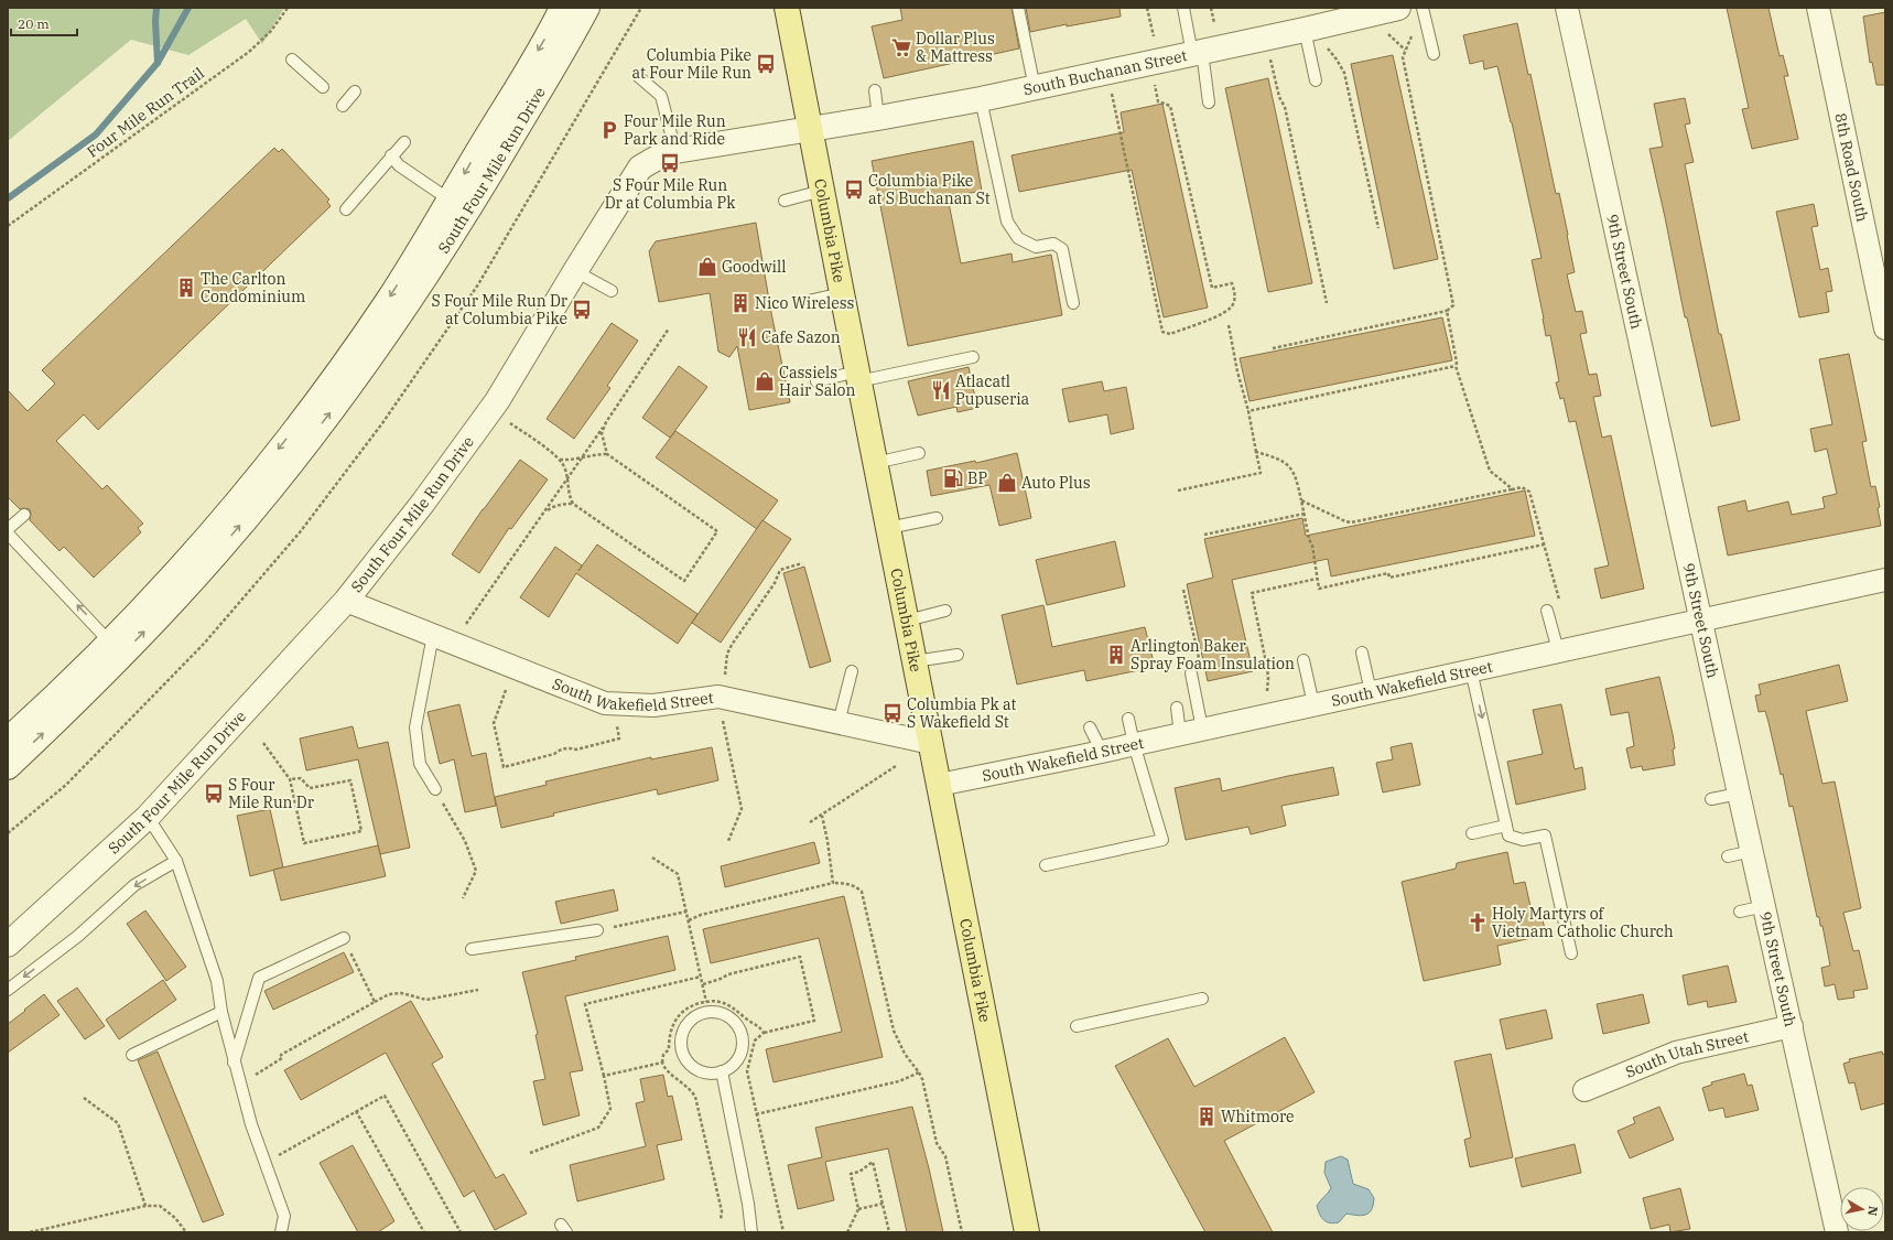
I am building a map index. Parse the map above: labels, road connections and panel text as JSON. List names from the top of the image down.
{
  "streets": {
    "main road": ["Columbia Pike"],
    "street": [
      "South Buchanan Street",
      "8th Road South",
      "South Four Mile Run Drive",
      "9th Street South",
      "South Wakefield Street",
      "South Utah Street"
    ],
    "path": ["Four Mile Run Trail"]
  },
  "crossings": [
    ["South Buchanan Street", "South Four Mile Run Drive"],
    ["South Buchanan Street", "Columbia Pike"],
    ["South Four Mile Run Drive", "Columbia Pike"],
    ["South Four Mile Run Drive", "South Wakefield Street"],
    ["Columbia Pike", "South Wakefield Street"],
    ["9th Street South", "South Wakefield Street"],
    ["9th Street South", "South Utah Street"]
  ],
  "places": {
    "supermarket": ["Dollar Plus & Mattress"],
    "bus stop": [
      "Columbia Pike at Four Mile Run",
      "S Four Mile Run Dr at Columbia Pk",
      "Columbia Pike at S Buchanan St",
      "S Four Mile Run Dr at Columbia Pike",
      "Columbia Pk at S Wakefield St",
      "S Four Mile Run Dr"
    ],
    "parking": ["Four Mile Run Park and Ride"],
    "shop": ["Goodwill", "Cassiels Hair Salon", "Auto Plus"],
    "building": [
      "The Carlton Condominium",
      "Nico Wireless",
      "Arlington Baker Spray Foam Insulation",
      "Whitmore"
    ],
    "restaurant": ["Cafe Sazon", "Atlacatl Pupuseria"],
    "fuel station": ["BP"],
    "church": ["Holy Martyrs of Vietnam Catholic Church"]
  },
  "scale_bar": "20 m",
  "north": "right"
}
